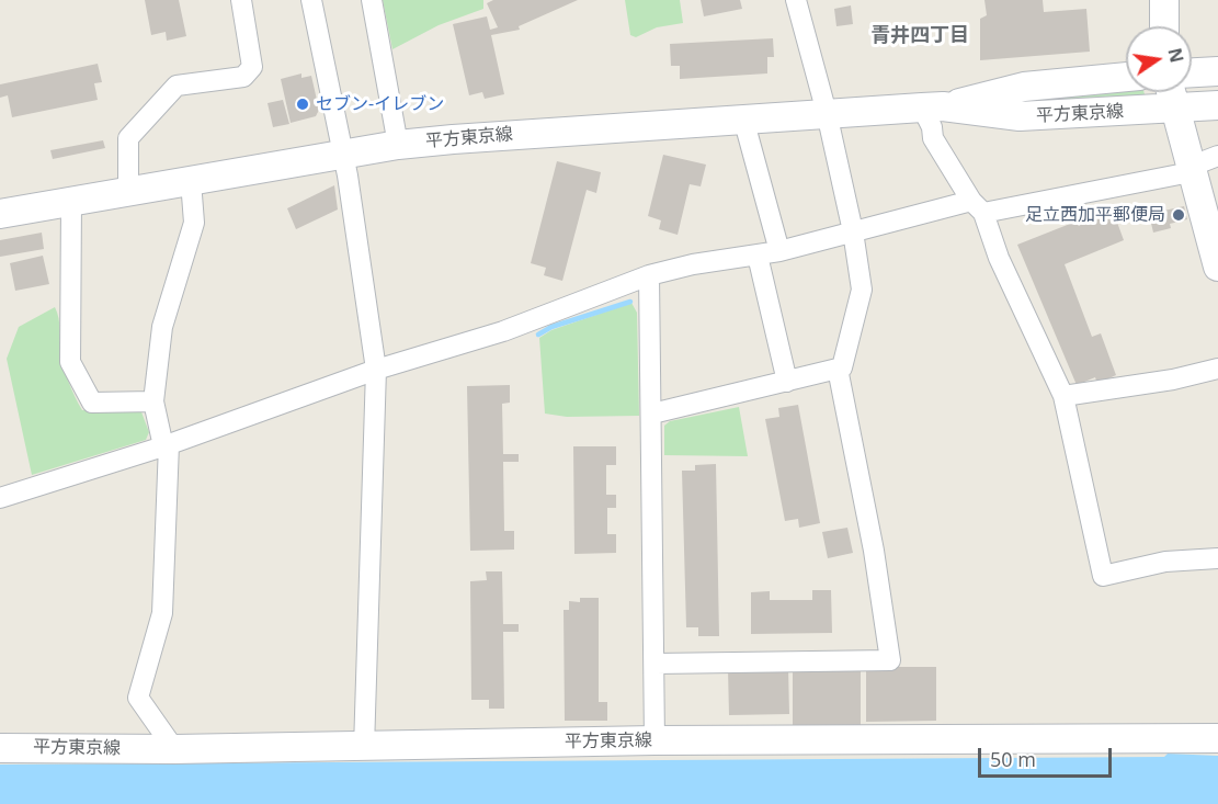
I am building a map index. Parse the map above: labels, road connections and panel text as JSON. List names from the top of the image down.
{
  "streets": {
    "main road": ["平方東京線"]
  },
  "districts": ["青井四丁目"],
  "places": ["セブン-イレブン", "足立西加平郵便局"],
  "scale_bar": "50 m",
  "north": "right"
}
